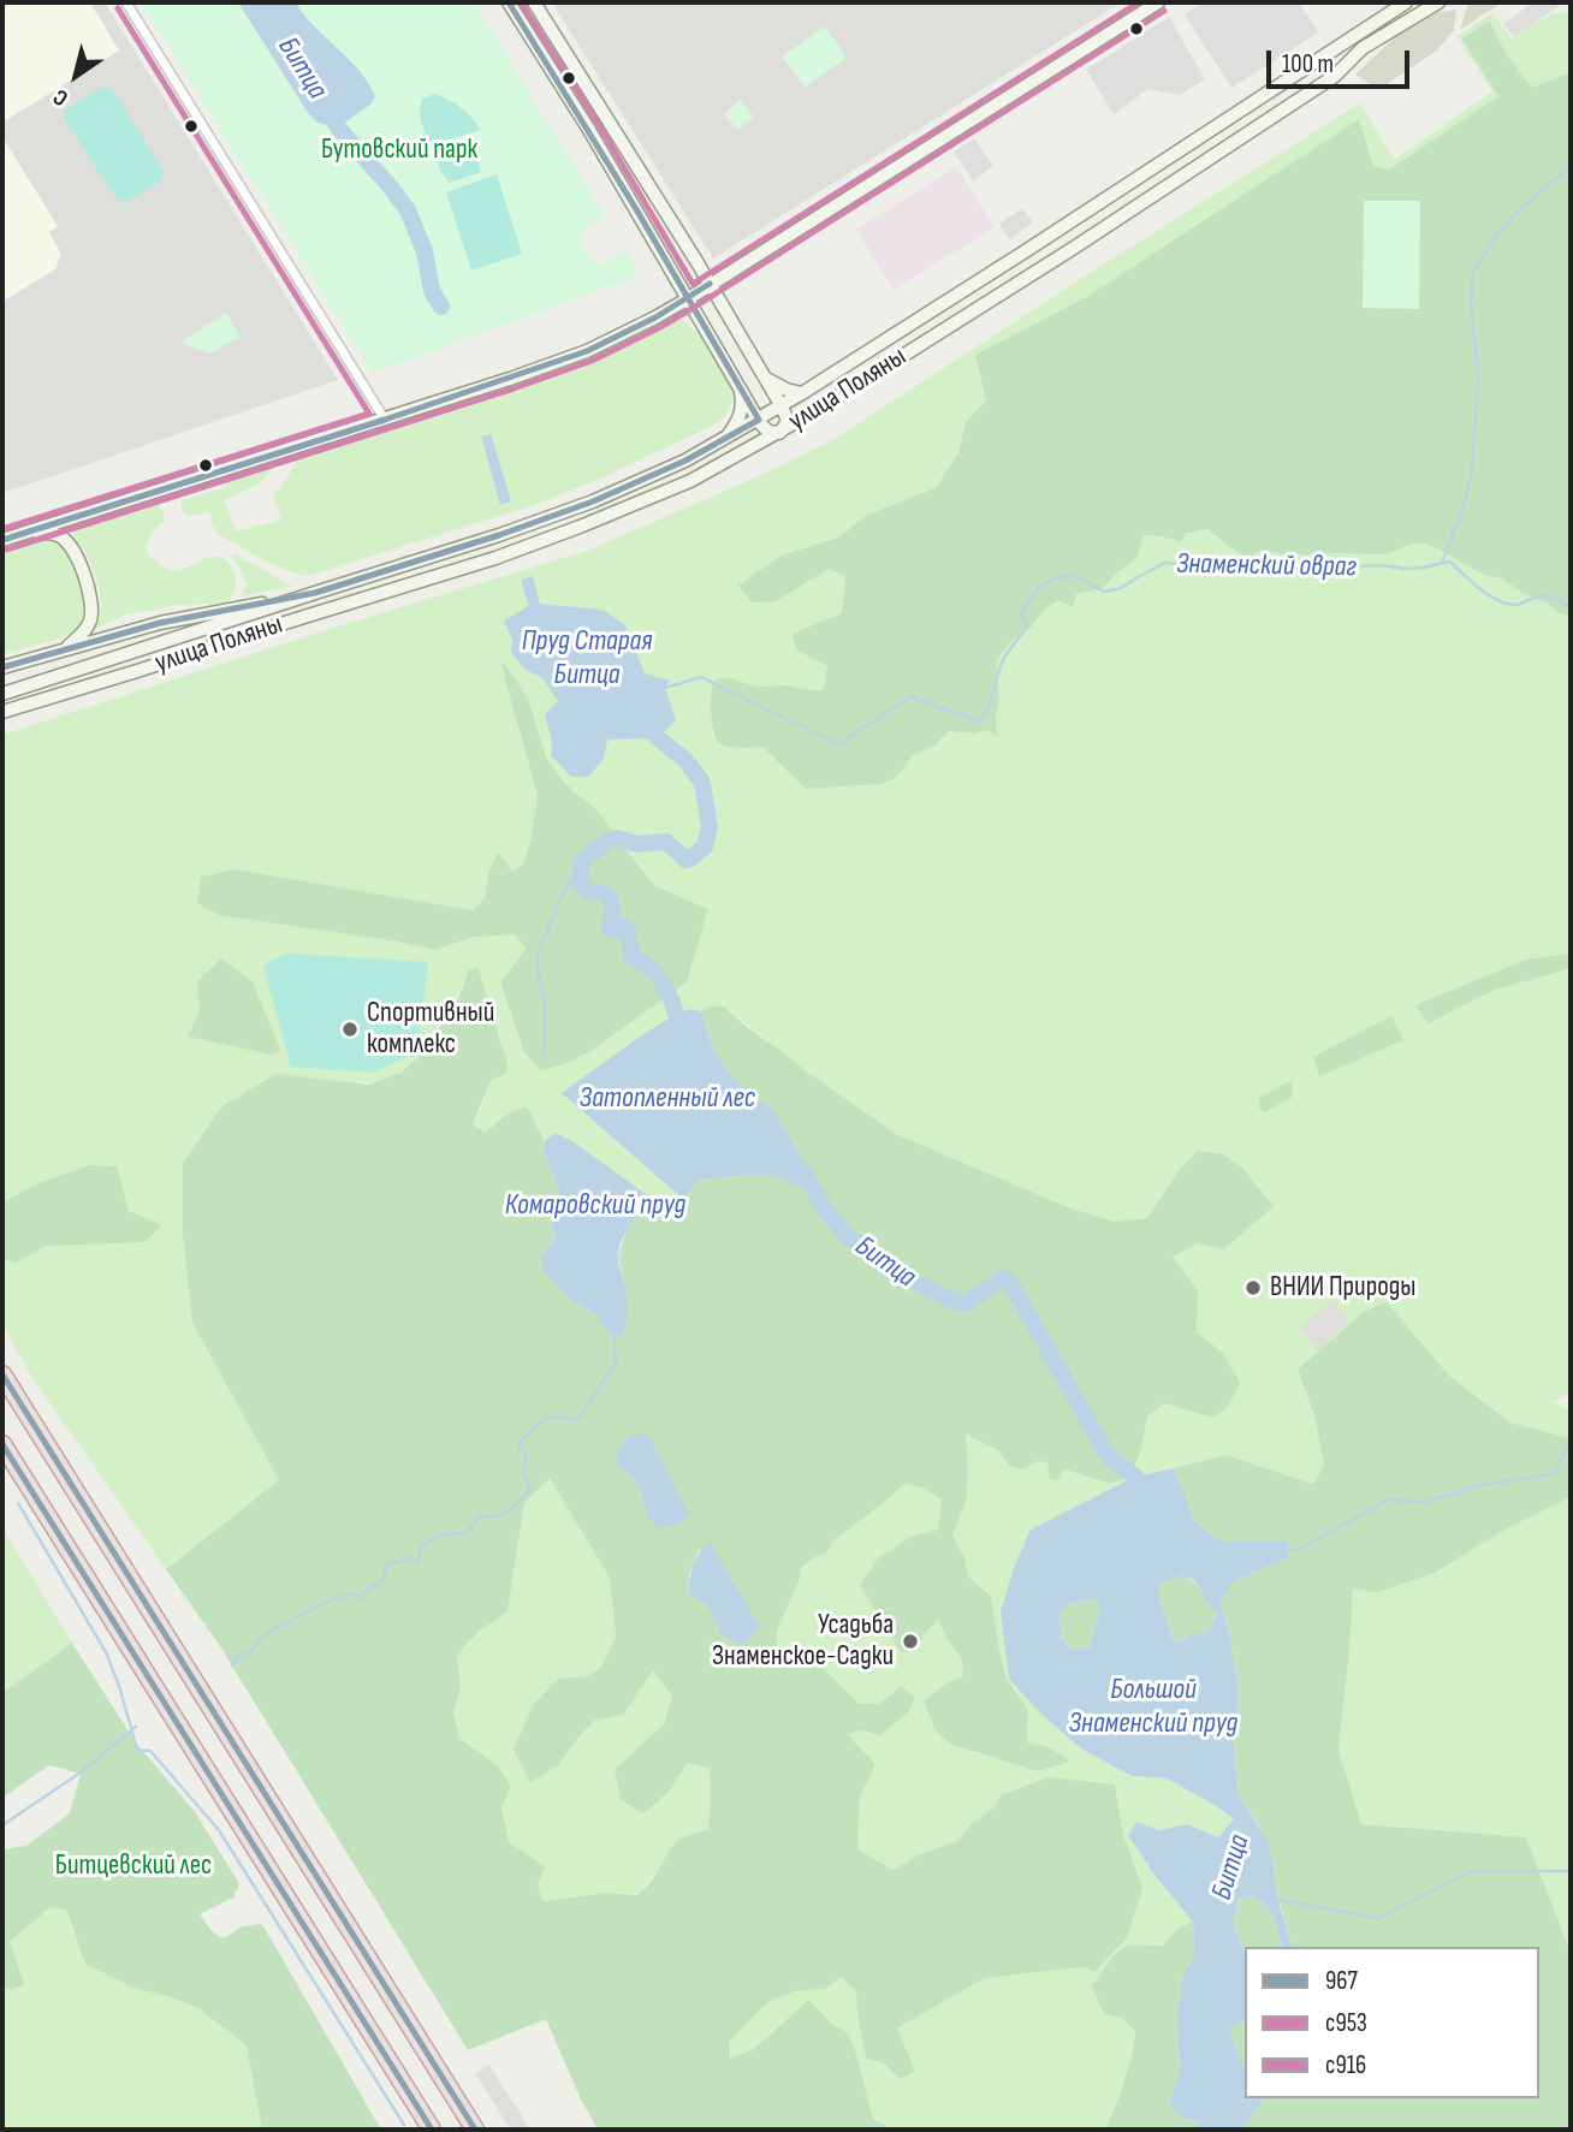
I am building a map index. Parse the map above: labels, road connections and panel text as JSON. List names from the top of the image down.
{
  "streets": {
    "main road": ["улица Поляны"]
  },
  "water": [
    "Битца",
    "Знаменский овраг",
    "Пруд Старая Битца",
    "Затопленный лес",
    "Комаровский пруд",
    "Большой Знаменский пруд"
  ],
  "parks": ["Бутовский парк", "Битцевский лес"],
  "places": ["Спортивный комплекс", "ВНИИ Природы", "Усадьба Знаменское-Садки"],
  "lines": ["transit line 967", "transit line с916", "transit line с953"],
  "legend": ["967", "с953", "с916"],
  "scale_bar": "100 m",
  "north": "bottom left"
}
